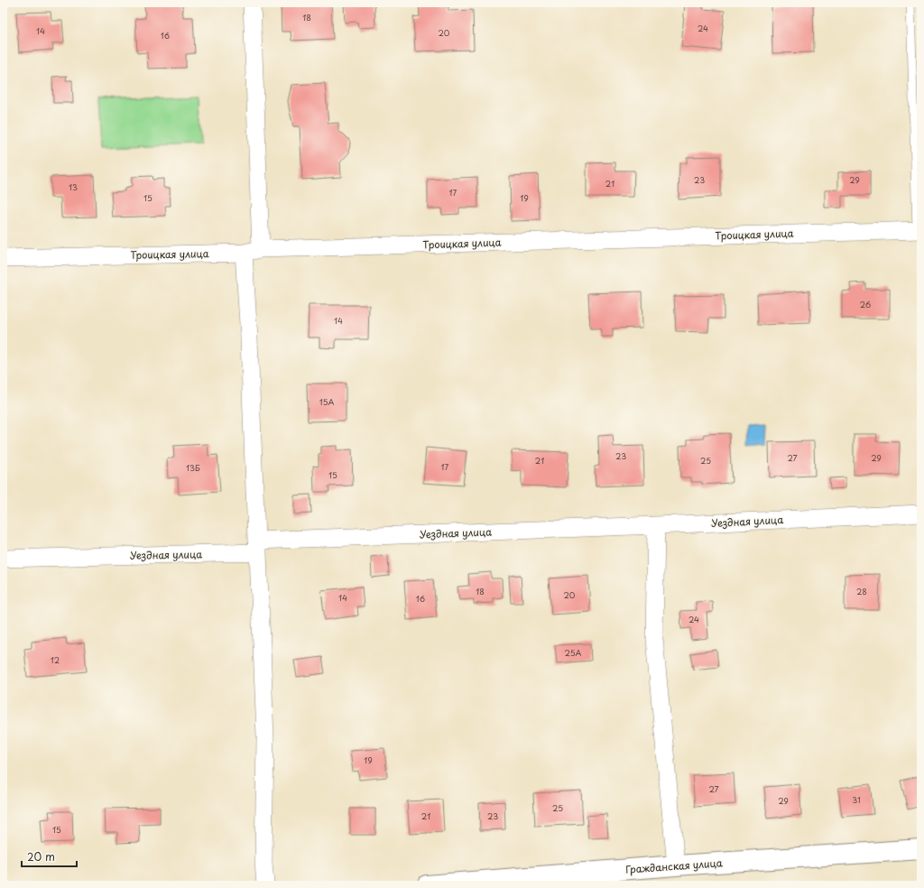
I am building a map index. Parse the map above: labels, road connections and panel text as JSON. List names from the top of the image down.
{
  "streets": {
    "street": ["Троицкая улица", "Уездная улица", "Гражданская улица"]
  },
  "house_numbers": [
    "18",
    "24",
    "14",
    "20",
    "16",
    "23",
    "29",
    "21",
    "13",
    "17",
    "15",
    "19",
    "26",
    "14",
    "15А",
    "23",
    "27",
    "29",
    "21",
    "25",
    "17",
    "13Б",
    "15",
    "18",
    "28",
    "20",
    "14",
    "16",
    "24",
    "25А",
    "12",
    "19",
    "27",
    "31",
    "29",
    "25",
    "21",
    "23",
    "15"
  ],
  "scale_bar": "20 m"
}
